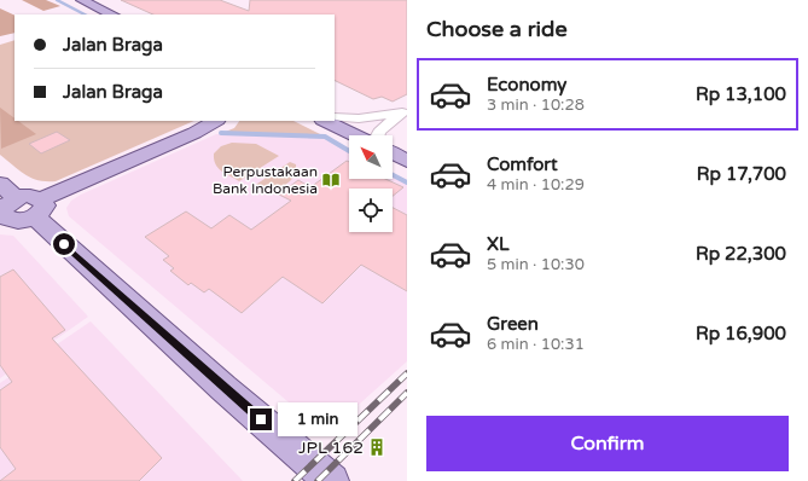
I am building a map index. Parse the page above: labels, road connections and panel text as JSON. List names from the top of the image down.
{
  "places": {
    "library": ["Perpustakaan Bank Indonesia"],
    "building": ["JPL 162"]
  },
  "north": "top left",
  "page": {
    "heading": "Choose a ride",
    "banner": ["Jalan Braga", "Jalan Braga"],
    "list": [
      {
        "name": "Economy",
        "note": "3 min · 10:28",
        "value": "Rp 13,100"
      },
      {
        "name": "Comfort",
        "note": "4 min · 10:29",
        "value": "Rp 17,700"
      },
      {
        "name": "XL",
        "note": "5 min · 10:30",
        "value": "Rp 22,300"
      },
      {
        "name": "Green",
        "note": "6 min · 10:31",
        "value": "Rp 16,900"
      }
    ],
    "bubble": "1 min",
    "buttons": "Confirm"
  }
}
